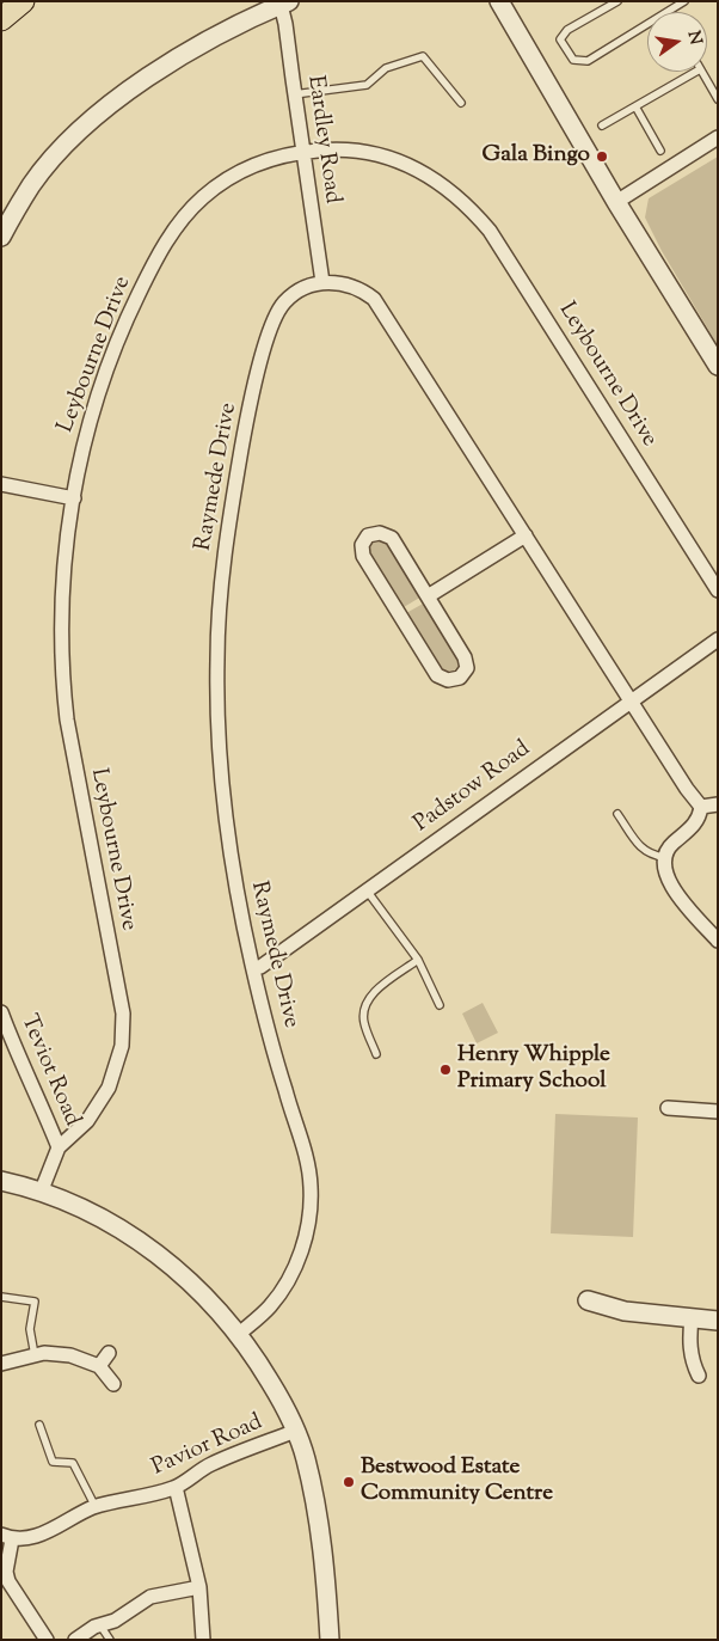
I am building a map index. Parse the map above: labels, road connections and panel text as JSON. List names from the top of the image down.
{
  "streets": {
    "street": [
      "Eardley Road",
      "Leybourne Drive",
      "Raymede Drive",
      "Padstow Road",
      "Teviot Road",
      "Pavior Road"
    ]
  },
  "crossings": [
    ["Eardley Road", "Leybourne Drive"],
    ["Eardley Road", "Raymede Drive"],
    ["Leybourne Drive", "Teviot Road"],
    ["Raymede Drive", "Padstow Road"]
  ],
  "places": ["Gala Bingo", "Henry Whipple Primary School", "Bestwood Estate Community Centre"],
  "north": "right"
}
